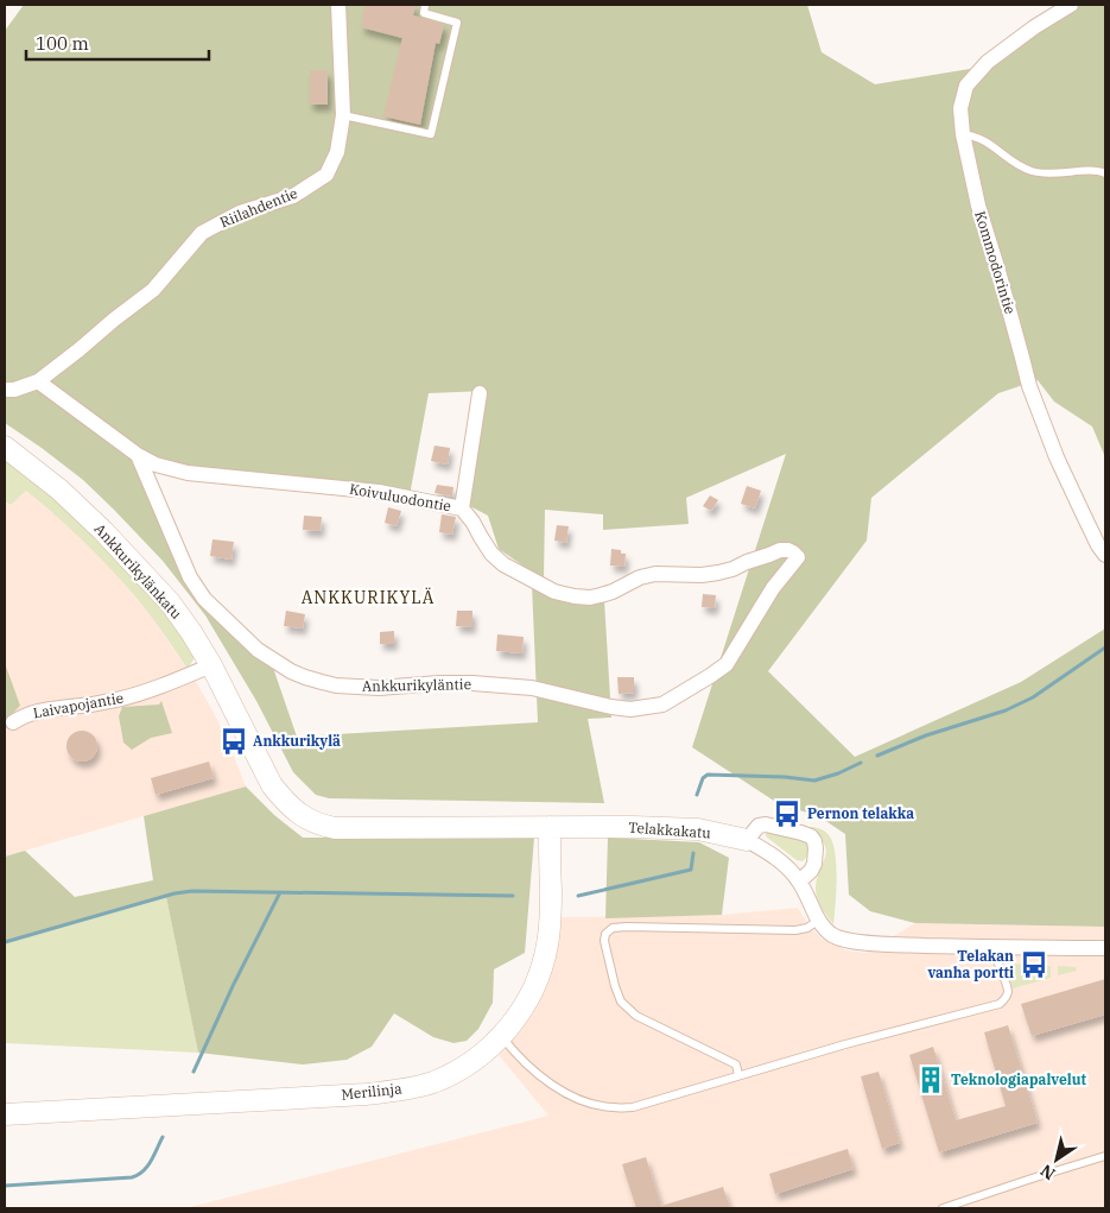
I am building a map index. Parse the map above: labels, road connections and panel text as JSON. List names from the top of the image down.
{
  "streets": {
    "street": [
      "Riilahdentie",
      "Kommodorintie",
      "Koivuluodontie",
      "Ankkurikylänkatu",
      "Ankkurikyläntie",
      "Laivapojantie",
      "Telakkakatu",
      "Merilinja"
    ]
  },
  "crossings": [
    ["Koivuluodontie", "Ankkurikyläntie"],
    ["Ankkurikylänkatu", "Laivapojantie"],
    ["Ankkurikylänkatu", "Telakkakatu"],
    ["Telakkakatu", "Merilinja"]
  ],
  "districts": ["ANKKURIKYLÄ"],
  "places": {
    "bus stop": ["Ankkurikylä", "Pernon telakka", "Telakan vanha portti"],
    "building": ["Teknologiapalvelut"]
  },
  "scale_bar": "100 m",
  "north": "bottom left"
}
